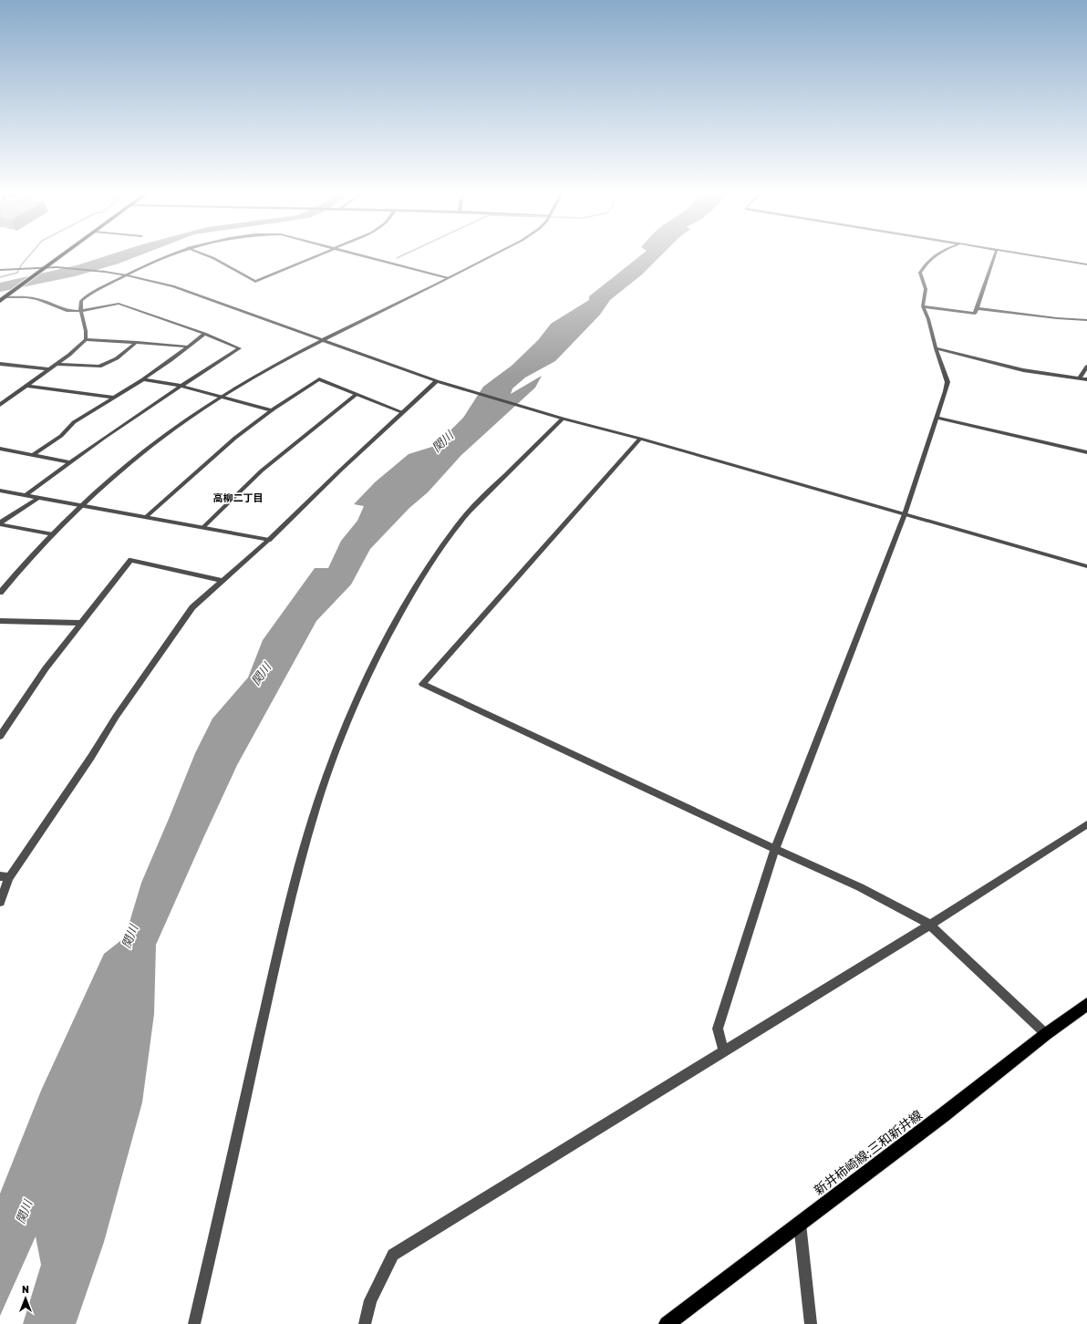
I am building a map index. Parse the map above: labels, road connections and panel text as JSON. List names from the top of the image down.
{
  "streets": {
    "main road": ["新井柿崎線;三和新井線"]
  },
  "districts": ["高柳二丁目"],
  "water": ["関川"],
  "north": "top"
}
